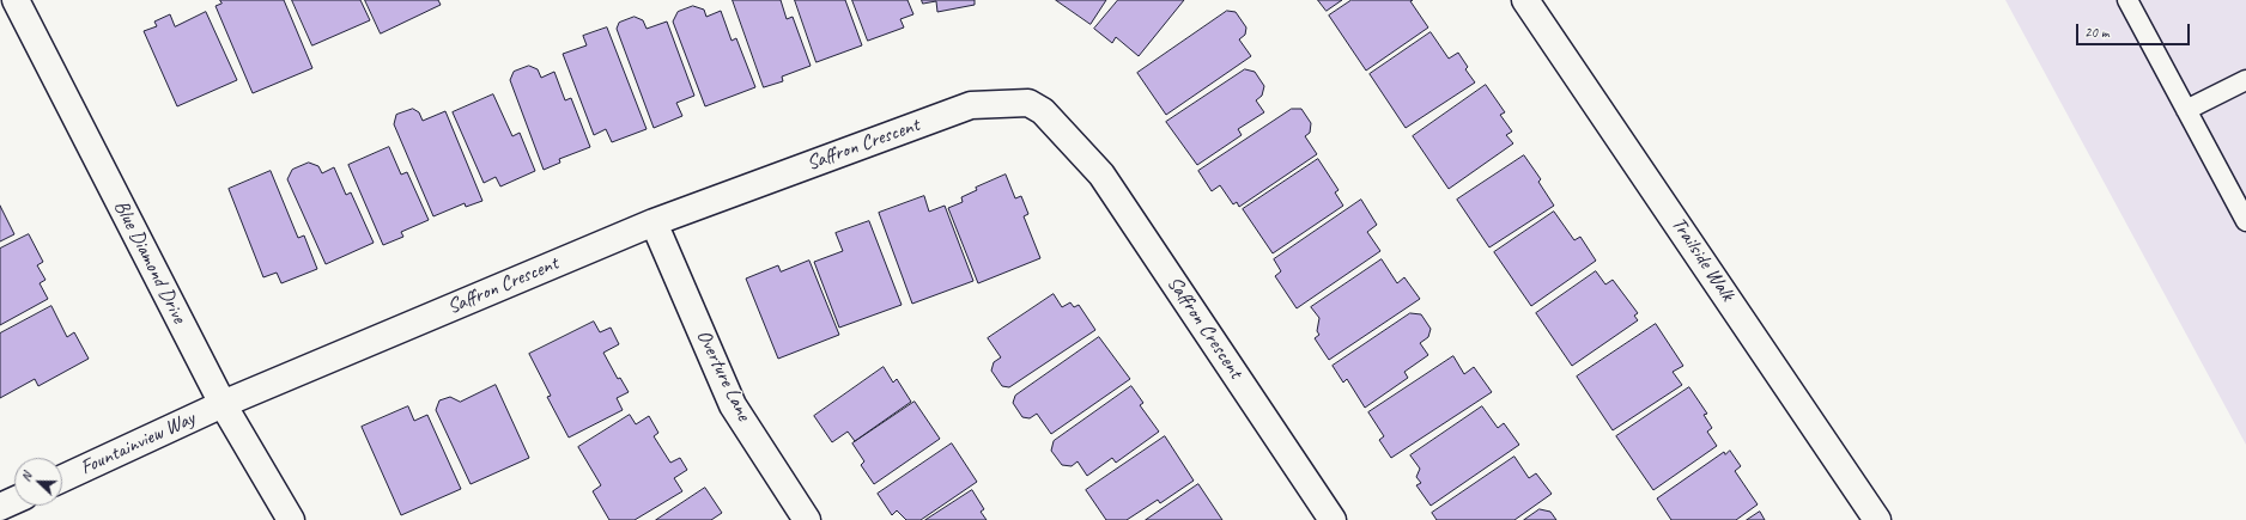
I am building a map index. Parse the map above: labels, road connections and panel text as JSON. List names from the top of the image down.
{
  "streets": {
    "street": [
      "Saffron Crescent",
      "Trailside Walk",
      "Blue Diamond Drive",
      "Overture Lane",
      "Fountainview Way"
    ]
  },
  "crossings": [
    ["Saffron Crescent", "Blue Diamond Drive"],
    ["Saffron Crescent", "Overture Lane"],
    ["Saffron Crescent", "Fountainview Way"],
    ["Blue Diamond Drive", "Fountainview Way"]
  ],
  "scale_bar": "20 m",
  "north": "left"
}
